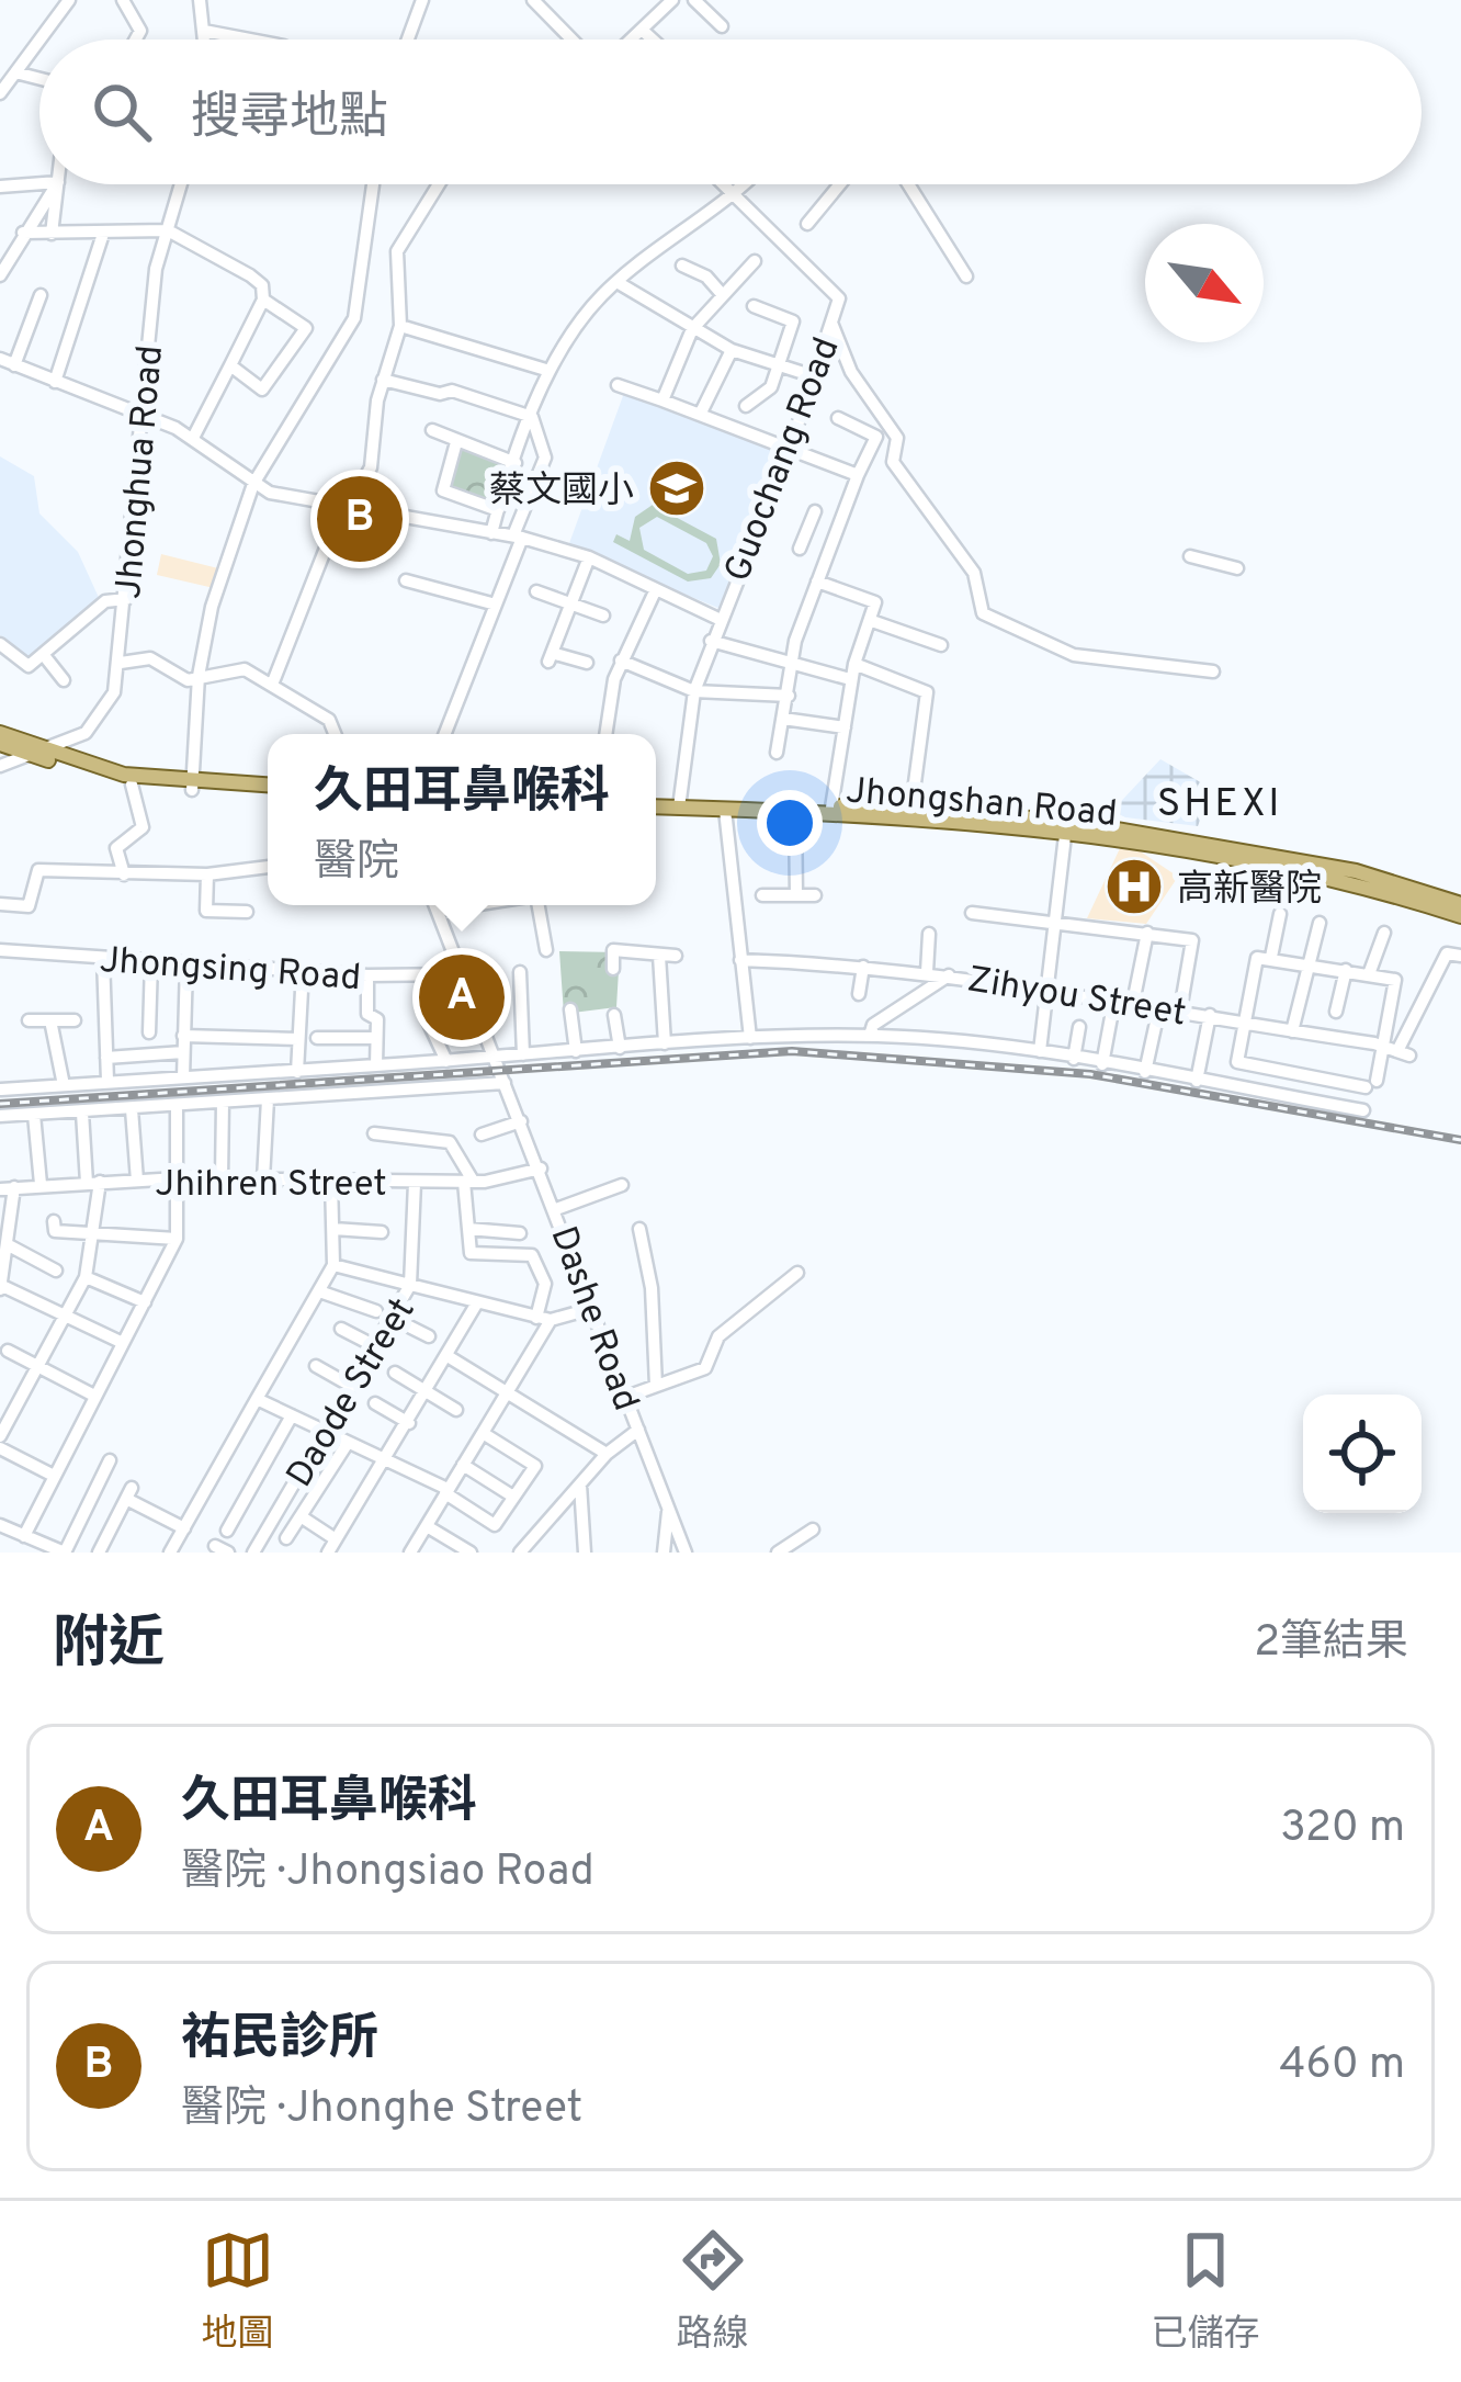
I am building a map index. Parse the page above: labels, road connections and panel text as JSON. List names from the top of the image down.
{
  "streets": {
    "main road": ["Jhongshan Road"],
    "street": [
      "Guochang Road",
      "Jhonghua Road",
      "Jhongsing Road",
      "Zihyou Street",
      "Jhihren Street",
      "Dashe Road",
      "Daode Street"
    ]
  },
  "crossings": [
    ["Guochang Road", "Jhongshan Road"],
    ["Jhongsing Road", "Dashe Road"],
    ["Jhihren Street", "Dashe Road"]
  ],
  "districts": ["SHEXI"],
  "places": {
    "school or university": ["蔡文國小"],
    "hospital": ["高新醫院"]
  },
  "north": "bottom right",
  "page": {
    "search": "搜尋地點",
    "pins": ["B", "A"],
    "popup": ["久田耳鼻喉科", "醫院"],
    "heading": ["附近", "2筆結果"],
    "list": [
      {
        "mark": "A",
        "name": "久田耳鼻喉科",
        "note": "醫院 · Jhongsiao Road",
        "value": "320 m"
      },
      {
        "mark": "B",
        "name": "祐民診所",
        "note": "醫院 · Jhonghe Street",
        "value": "460 m"
      }
    ],
    "nav": ["地圖", "路線", "已儲存"]
  }
}
